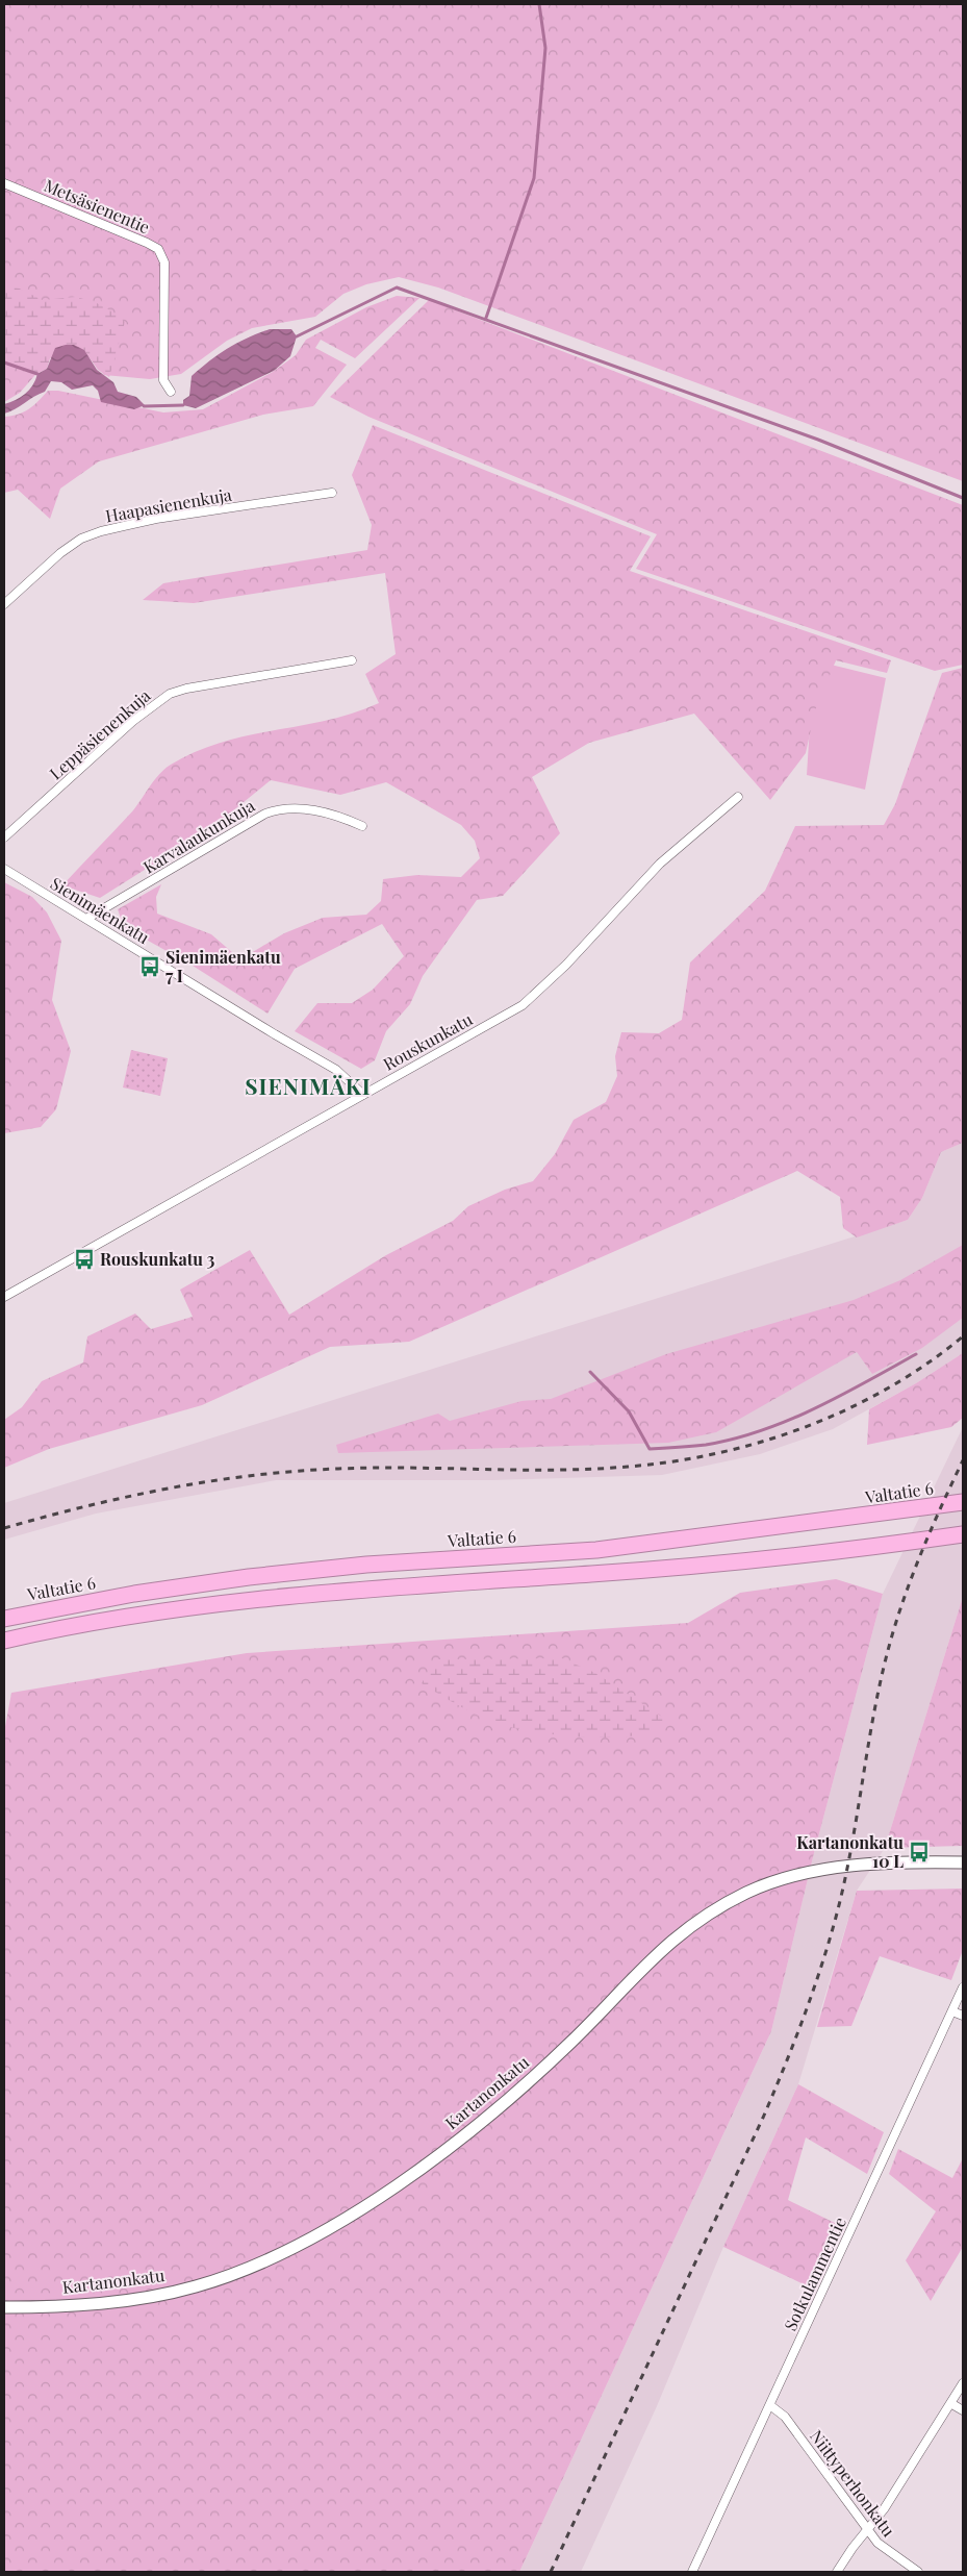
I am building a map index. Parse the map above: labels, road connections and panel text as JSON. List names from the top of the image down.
{
  "streets": {
    "highway": ["Valtatie 6"],
    "main road": ["Kartanonkatu"],
    "street": [
      "Metsäsienentie",
      "Haapasienenkuja",
      "Leppäsienenkuja",
      "Karvalaukunkuja",
      "Sienimäenkatu",
      "Rouskunkatu",
      "Sotkulammentie",
      "Niittyperhonkatu"
    ]
  },
  "crossings": [
    ["Karvalaukunkuja", "Sienimäenkatu"],
    ["Sienimäenkatu", "Rouskunkatu"],
    ["Sotkulammentie", "Niittyperhonkatu"]
  ],
  "districts": ["SIENIMÄKI"],
  "places": {
    "bus stop": ["Sienimäenkatu 7 I", "Rouskunkatu 3", "Kartanonkatu 10 L"]
  }
}
